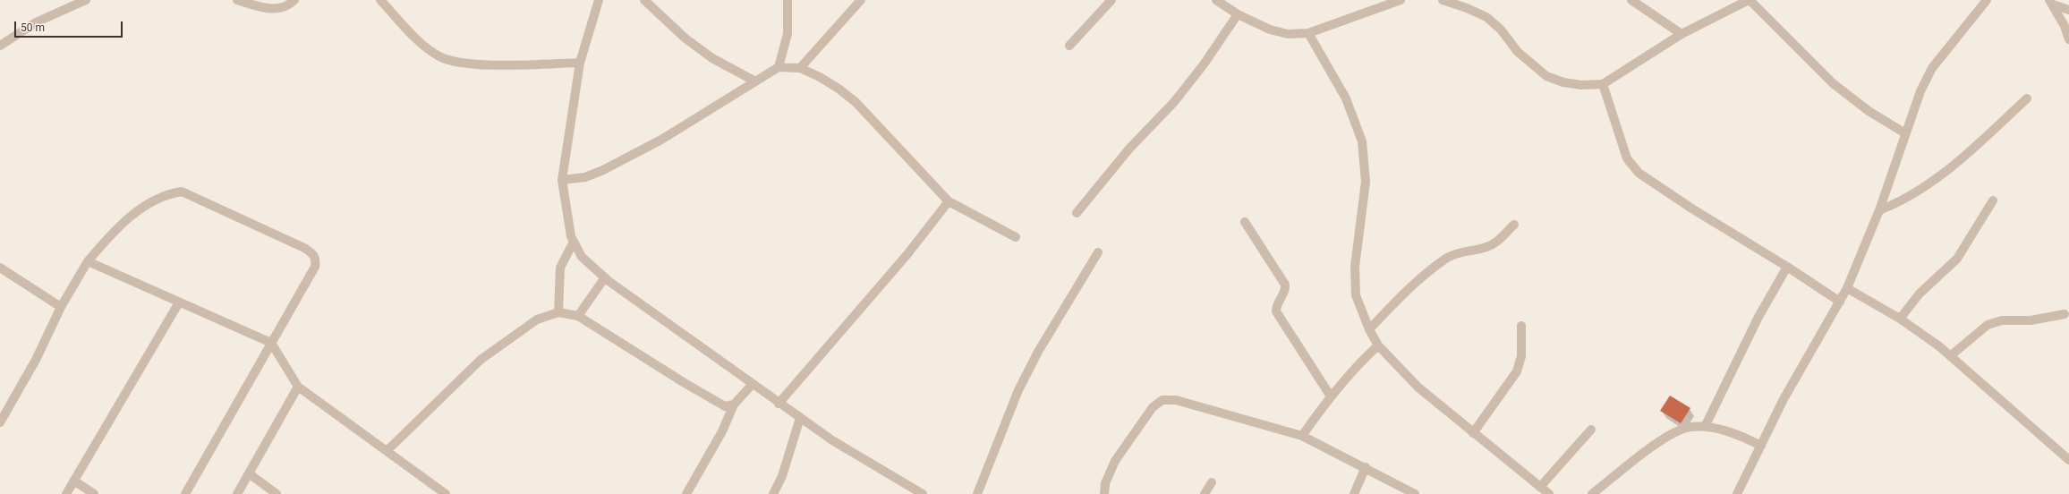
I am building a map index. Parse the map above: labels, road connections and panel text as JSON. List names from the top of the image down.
{
  "scale_bar": "50 m"
}
